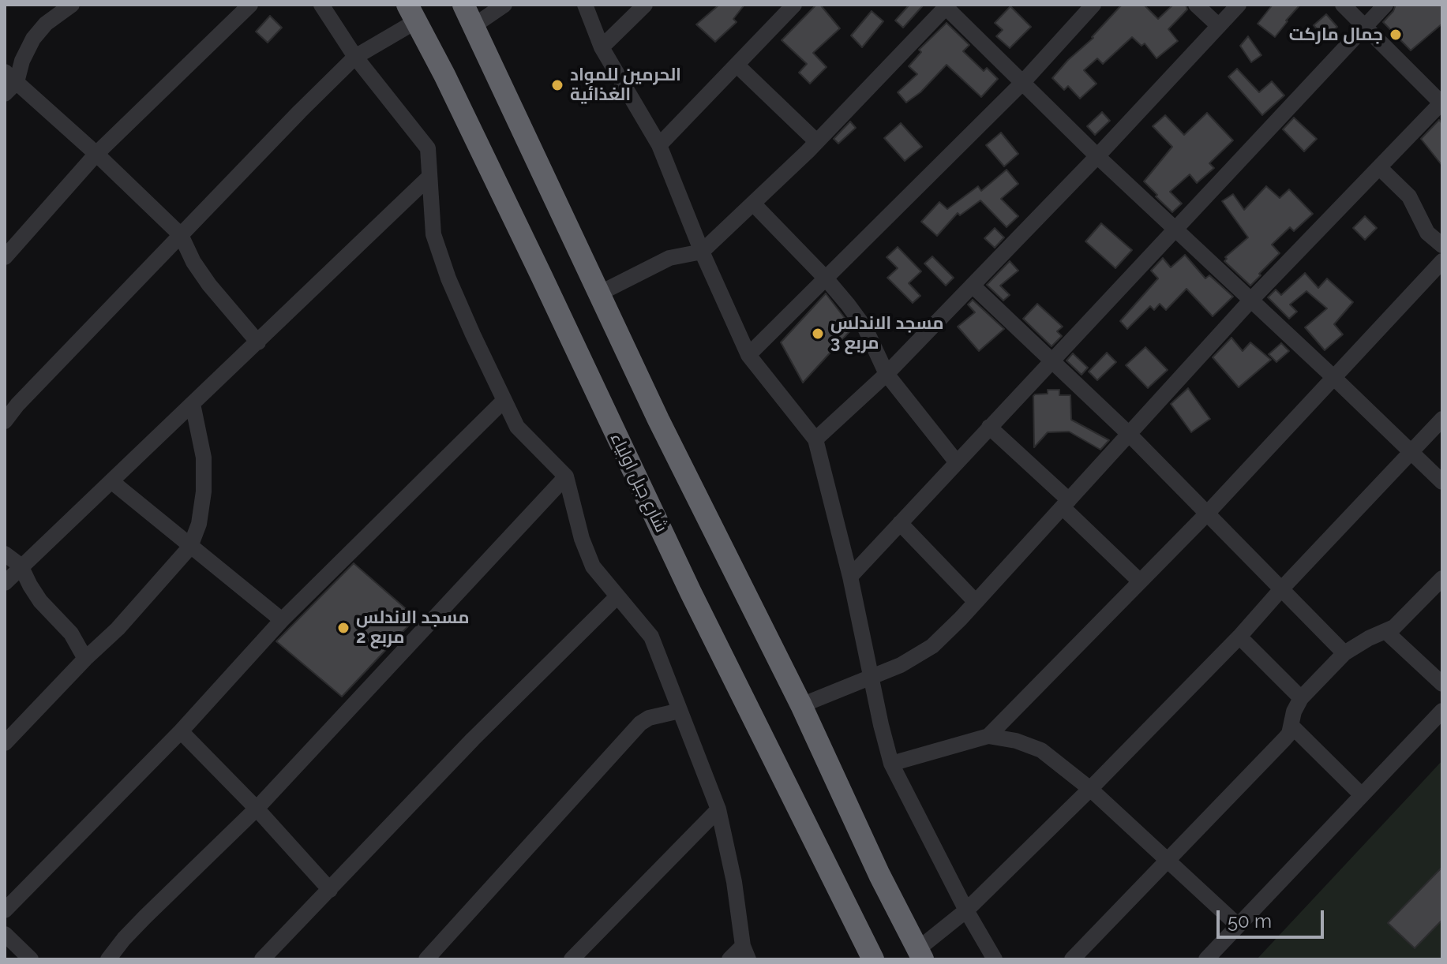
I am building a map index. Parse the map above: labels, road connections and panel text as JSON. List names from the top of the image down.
{
  "streets": {
    "highway": ["شارع جبل اولياء"]
  },
  "places": [
    "جمال ماركت",
    "الحرمين للمواد الغذائية",
    "مسجد الاندلس مربع 3",
    "مسجد الاندلس مربع 2"
  ],
  "scale_bar": "50 m"
}
